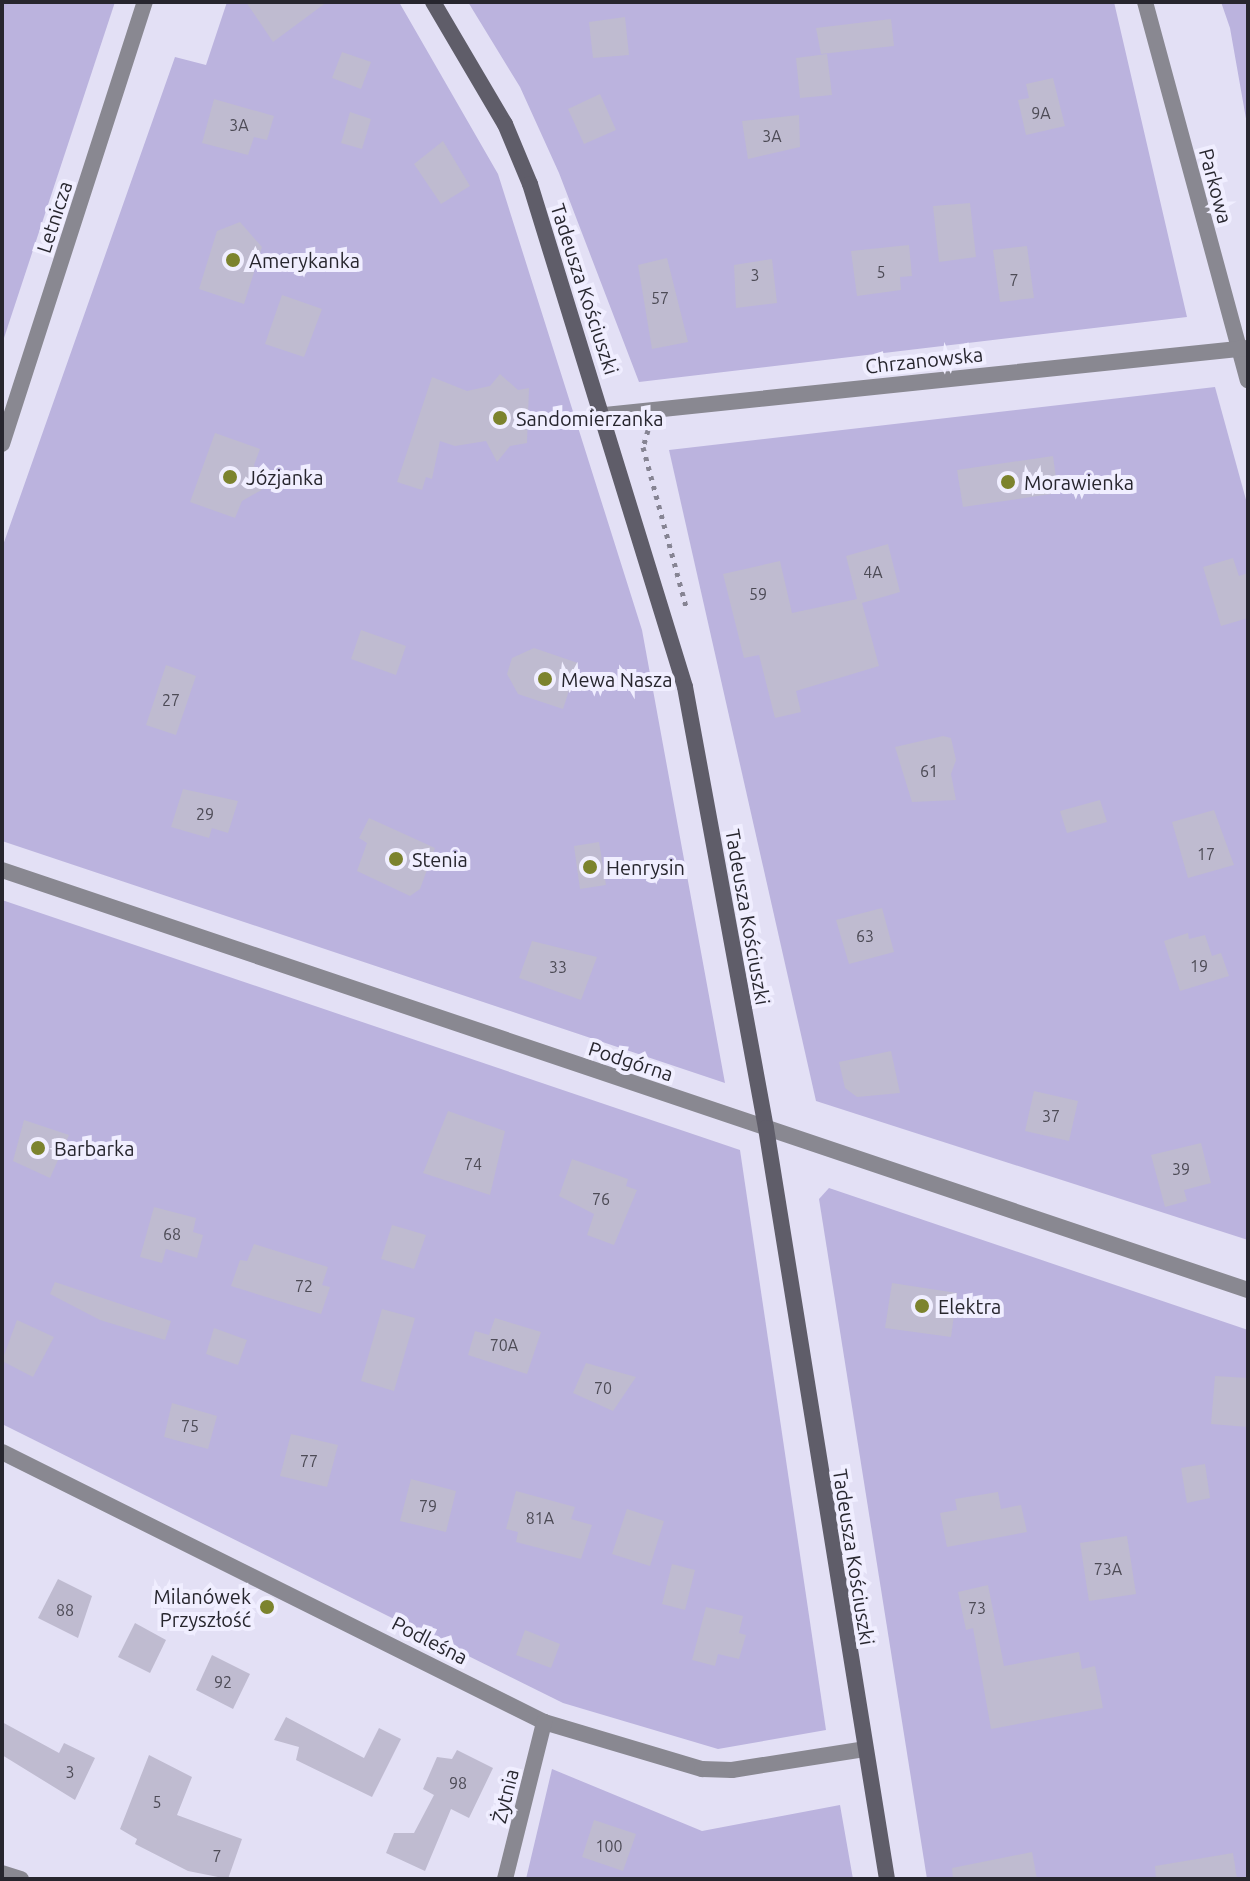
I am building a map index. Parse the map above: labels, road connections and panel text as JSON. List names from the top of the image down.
{
  "streets": {
    "street": [
      "Parkowa",
      "Letnicza",
      "Tadeusza Kościuszki",
      "Chrzanowska",
      "Podgórna",
      "Podleśna",
      "Żytnia"
    ]
  },
  "crossings": [
    ["Parkowa", "Chrzanowska"],
    ["Tadeusza Kościuszki", "Chrzanowska"],
    ["Tadeusza Kościuszki", "Podgórna"],
    ["Tadeusza Kościuszki", "Podleśna"],
    ["Podleśna", "Żytnia"]
  ],
  "places": [
    "Amerykanka",
    "Sandomierzanka",
    "Józjanka",
    "Morawienka",
    "Mewa Nasza",
    "Stenia",
    "Henrysin",
    "Barbarka",
    "Elektra",
    "Milanówek Przyszłość"
  ],
  "house_numbers": [
    "9A",
    "3A",
    "3A",
    "5",
    "3",
    "7",
    "57",
    "4A",
    "59",
    "27",
    "61",
    "29",
    "17",
    "63",
    "19",
    "33",
    "37",
    "74",
    "39",
    "76",
    "68",
    "72",
    "70A",
    "70",
    "75",
    "77",
    "79",
    "81A",
    "73A",
    "73",
    "88",
    "92",
    "3",
    "98",
    "5",
    "100",
    "7"
  ]
}
